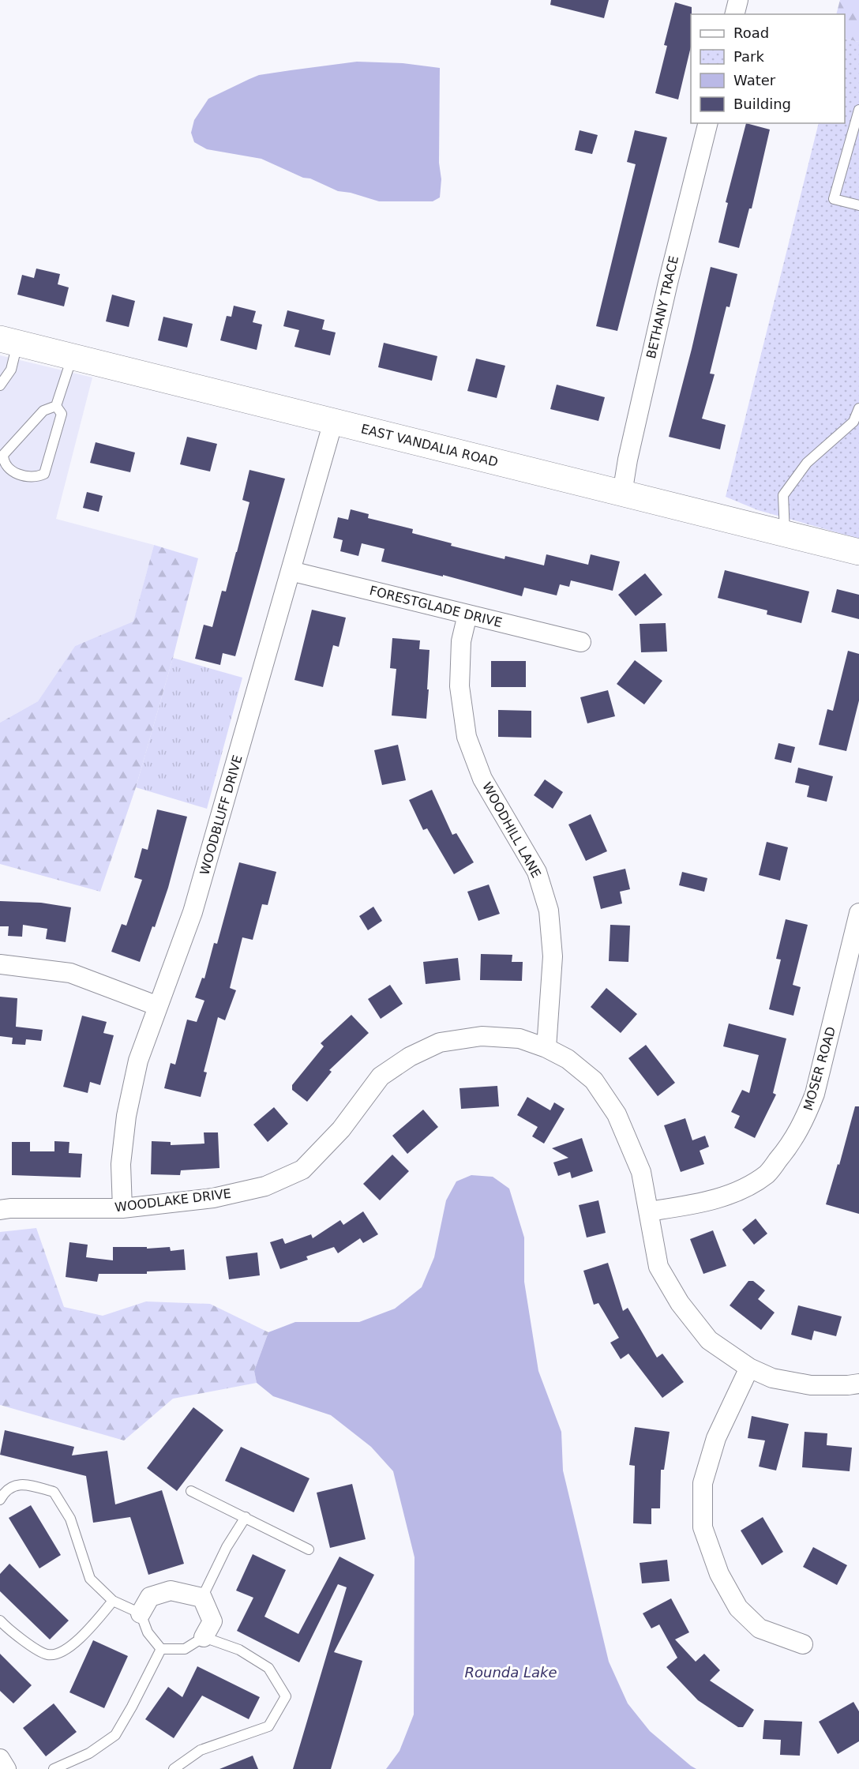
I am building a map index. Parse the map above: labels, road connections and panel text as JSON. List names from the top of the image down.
{
  "streets": {
    "street": [
      "BETHANY TRACE",
      "EAST VANDALIA ROAD",
      "FORESTGLADE DRIVE",
      "WOODBLUFF DRIVE",
      "WOODHILL LANE",
      "MOSER ROAD",
      "WOODLAKE DRIVE"
    ]
  },
  "crossings": [
    ["BETHANY TRACE", "EAST VANDALIA ROAD"],
    ["EAST VANDALIA ROAD", "WOODBLUFF DRIVE"],
    ["FORESTGLADE DRIVE", "WOODBLUFF DRIVE"],
    ["FORESTGLADE DRIVE", "WOODHILL LANE"],
    ["WOODBLUFF DRIVE", "WOODLAKE DRIVE"],
    ["WOODHILL LANE", "WOODLAKE DRIVE"],
    ["MOSER ROAD", "WOODLAKE DRIVE"]
  ],
  "water": ["Rounda Lake"],
  "legend": [
    "Road",
    "Park",
    "Water",
    "Building"
  ]
}
